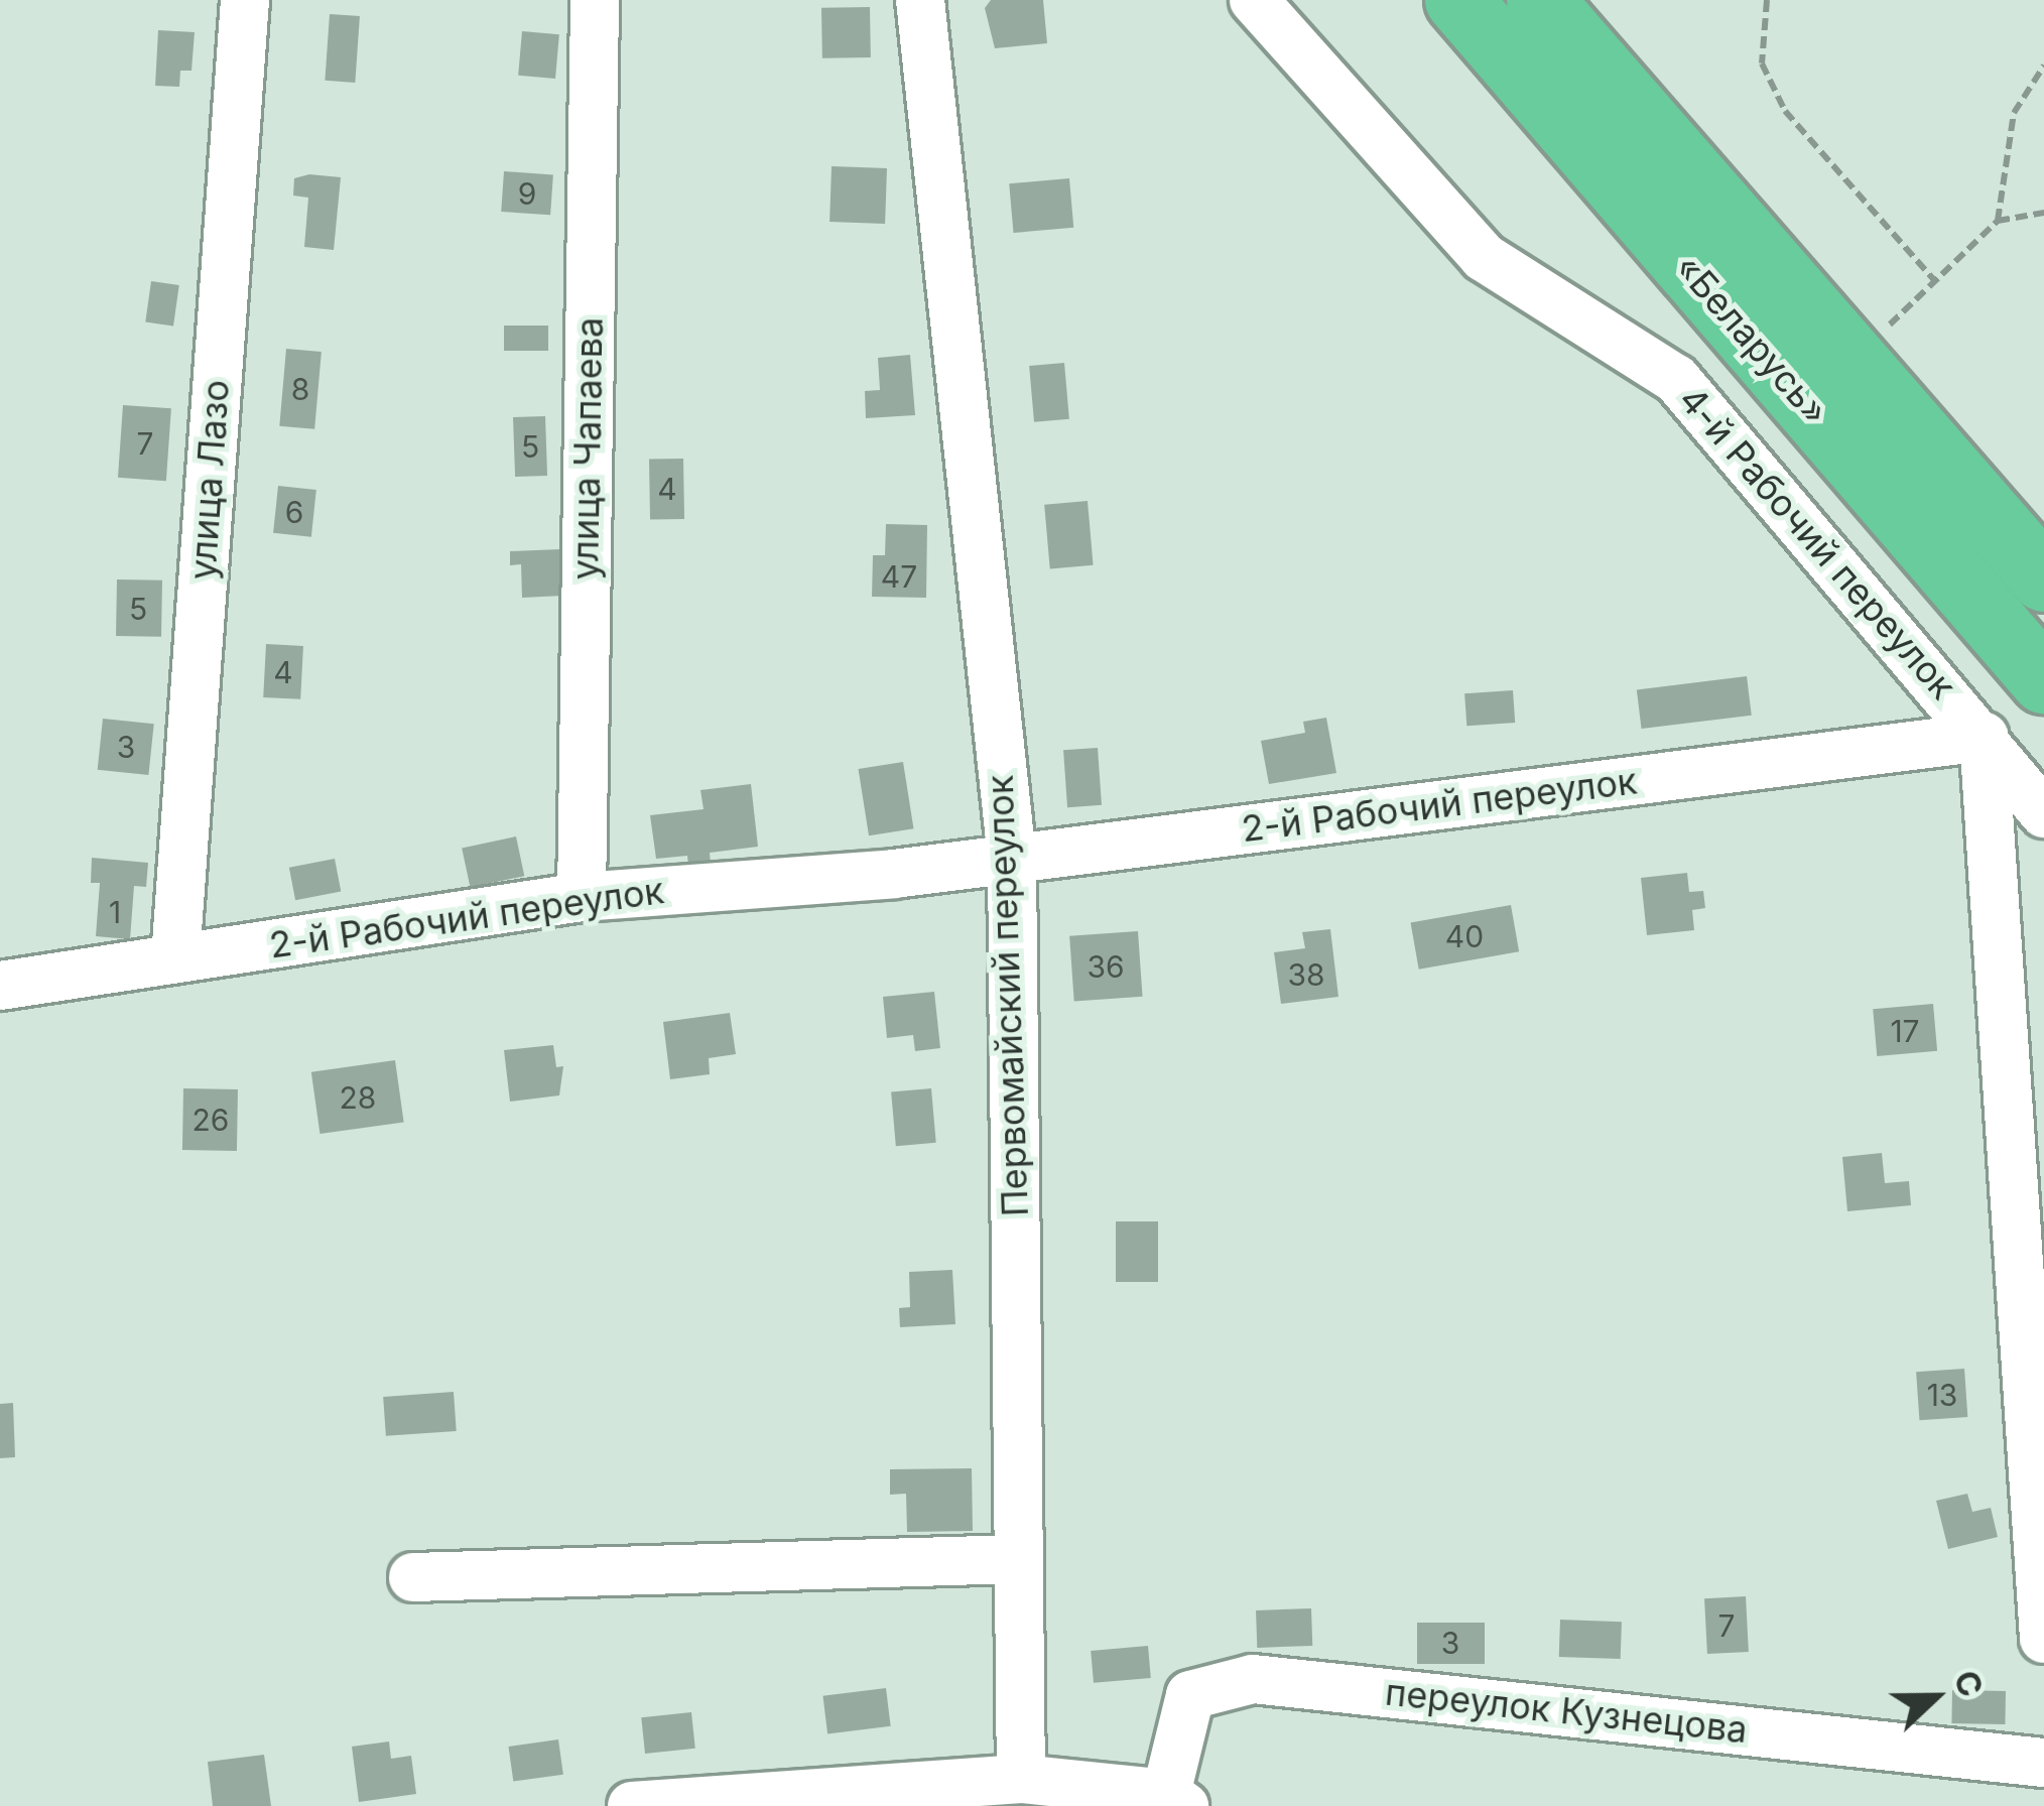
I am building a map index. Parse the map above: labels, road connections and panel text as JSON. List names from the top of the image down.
{
  "streets": {
    "highway": ["«Беларусь»"],
    "street": [
      "улица Чапаева",
      "улица Лазо",
      "4-й Рабочий переулок",
      "2-й Рабочий переулок",
      "Первомайский переулок",
      "переулок Кузнецова"
    ]
  },
  "crossings": [
    ["улица Чапаева", "2-й Рабочий переулок"],
    ["улица Лазо", "2-й Рабочий переулок"],
    ["4-й Рабочий переулок", "2-й Рабочий переулок"],
    ["2-й Рабочий переулок", "Первомайский переулок"]
  ],
  "house_numbers": [
    "9",
    "8",
    "7",
    "5",
    "4",
    "6",
    "47",
    "5",
    "4",
    "3",
    "1",
    "40",
    "36",
    "38",
    "17",
    "28",
    "26",
    "13",
    "7",
    "3"
  ],
  "north": "right"
}
